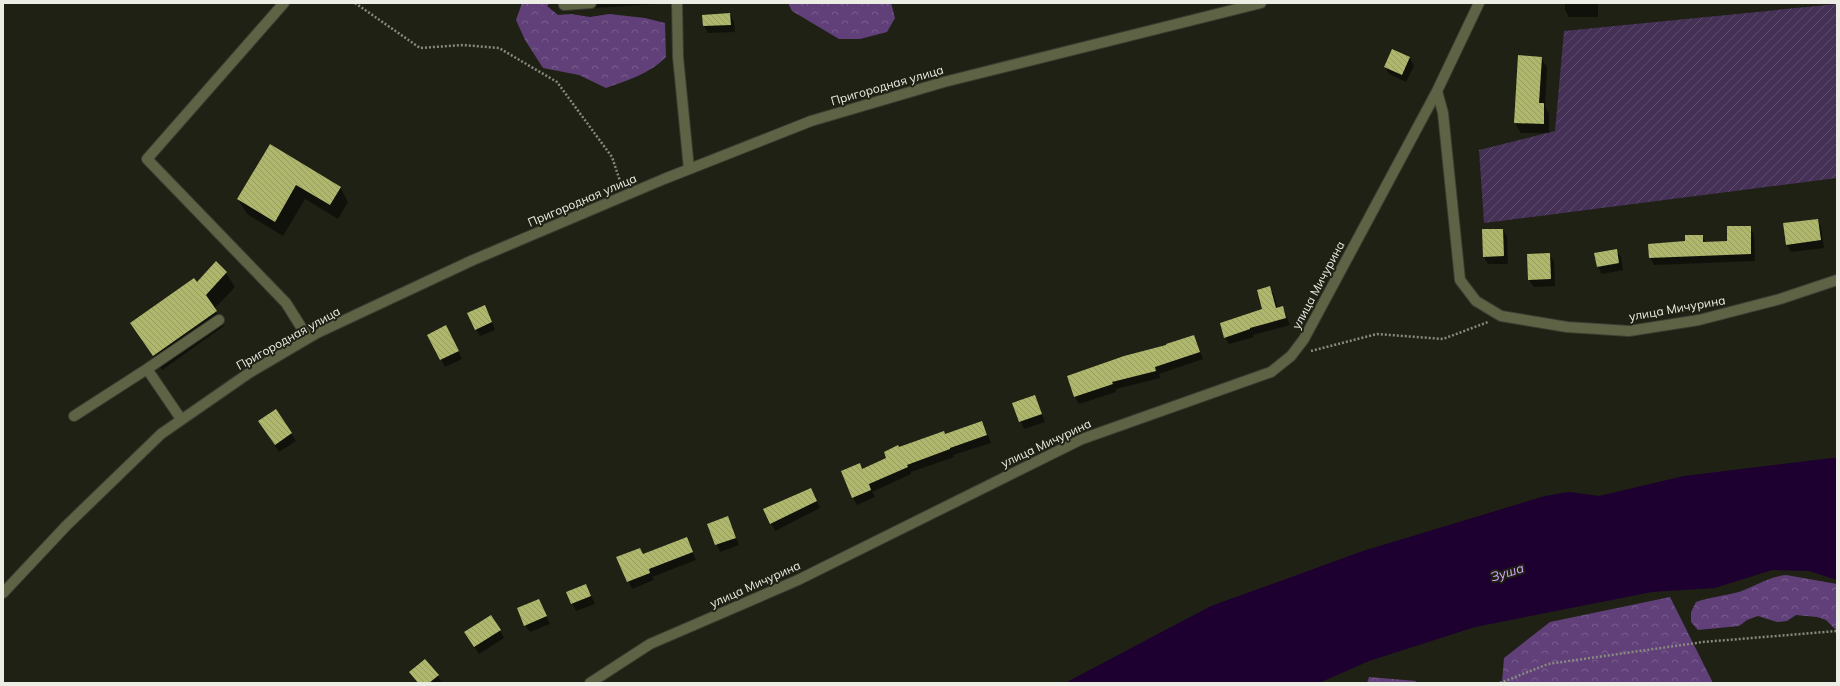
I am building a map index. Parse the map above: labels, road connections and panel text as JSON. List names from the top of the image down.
{
  "streets": {
    "street": ["Пригородная улица", "улица Мичурина"]
  },
  "water": ["Зуша"]
}
